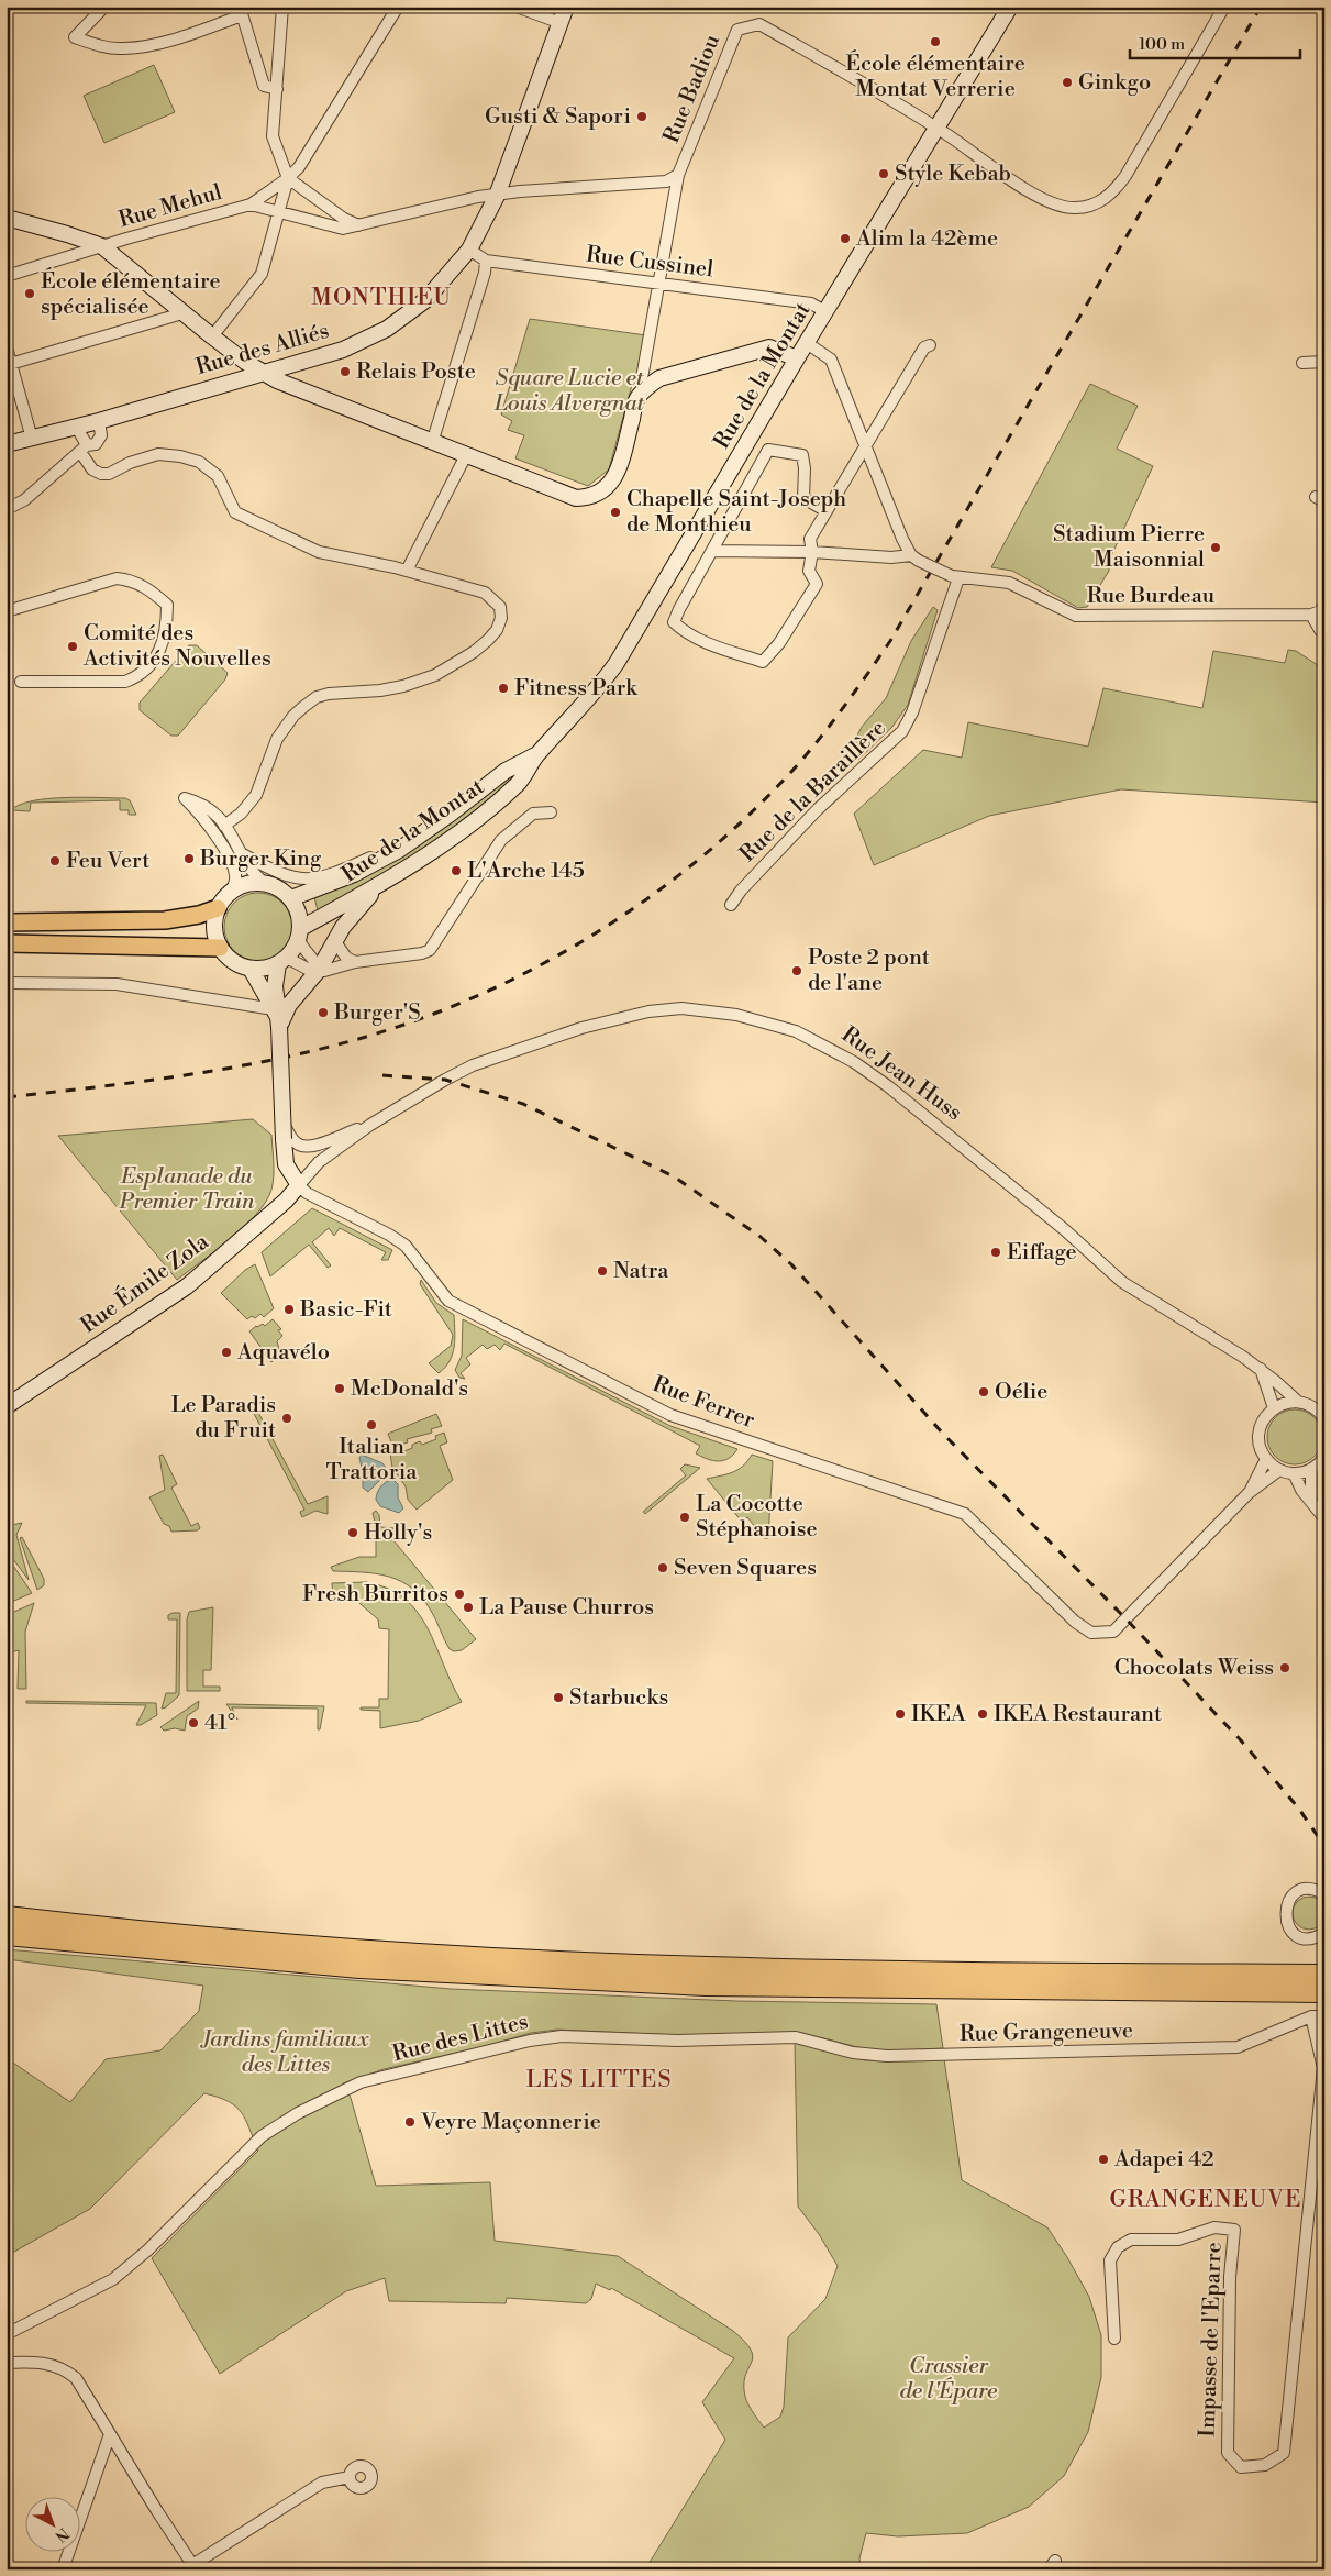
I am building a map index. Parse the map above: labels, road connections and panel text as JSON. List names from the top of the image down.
{
  "streets": {
    "main road": ["Rue des Alliés", "Rue de la Montat", "Rue Émile Zola"],
    "street": [
      "Rue Badiou",
      "Rue Mehul",
      "Rue Cussinel",
      "Rue Burdeau",
      "Rue de la Baraillère",
      "Rue Jean Huss",
      "Rue Ferrer",
      "Rue Grangeneuve",
      "Rue des Littes",
      "Impasse de l'Eparre"
    ]
  },
  "crossings": [
    ["Rue Badiou", "Rue Mehul"],
    ["Rue Badiou", "Rue des Alliés"],
    ["Rue Badiou", "Rue de la Montat"],
    ["Rue Cussinel", "Rue des Alliés"],
    ["Rue Cussinel", "Rue de la Montat"],
    ["Rue Burdeau", "Rue de la Baraillère"],
    ["Rue Jean Huss", "Rue Émile Zola"],
    ["Rue Jean Huss", "Rue Ferrer"],
    ["Rue Émile Zola", "Rue Ferrer"],
    ["Rue Grangeneuve", "Rue des Littes"],
    ["Rue Grangeneuve", "Impasse de l'Eparre"]
  ],
  "districts": ["MONTHIEU", "LES LITTES", "GRANGENEUVE"],
  "parks": [
    "Square Lucie et Louis Alvergnat",
    "Esplanade du Premier Train",
    "Jardins familiaux des Littes",
    "Crassier de l'Épare"
  ],
  "places": [
    "École élémentaire Montat Verrerie",
    "Ginkgo",
    "Gusti & Sapori",
    "Style Kebab",
    "Alim la 42ème",
    "École élémentaire spécialisée",
    "Relais Poste",
    "Chapelle Saint-Joseph de Monthieu",
    "Stadium Pierre Maisonnial",
    "Comité des Activités Nouvelles",
    "Fitness Park",
    "Burger King",
    "Feu Vert",
    "L'Arche 145",
    "Poste 2 pont de l'ane",
    "Burger'S",
    "Eiffage",
    "Natra",
    "Basic-Fit",
    "Aquavélo",
    "McDonald's",
    "Oélie",
    "Le Paradis du Fruit",
    "Italian Trattoria",
    "La Cocotte Stéphanoise",
    "Holly's",
    "Seven Squares",
    "Fresh Burritos",
    "La Pause Churros",
    "Chocolats Weiss",
    "Starbucks",
    "IKEA",
    "IKEA Restaurant",
    "41°",
    "Veyre Maçonnerie",
    "Adapei 42"
  ],
  "scale_bar": "100 m",
  "north": "bottom right"
}
